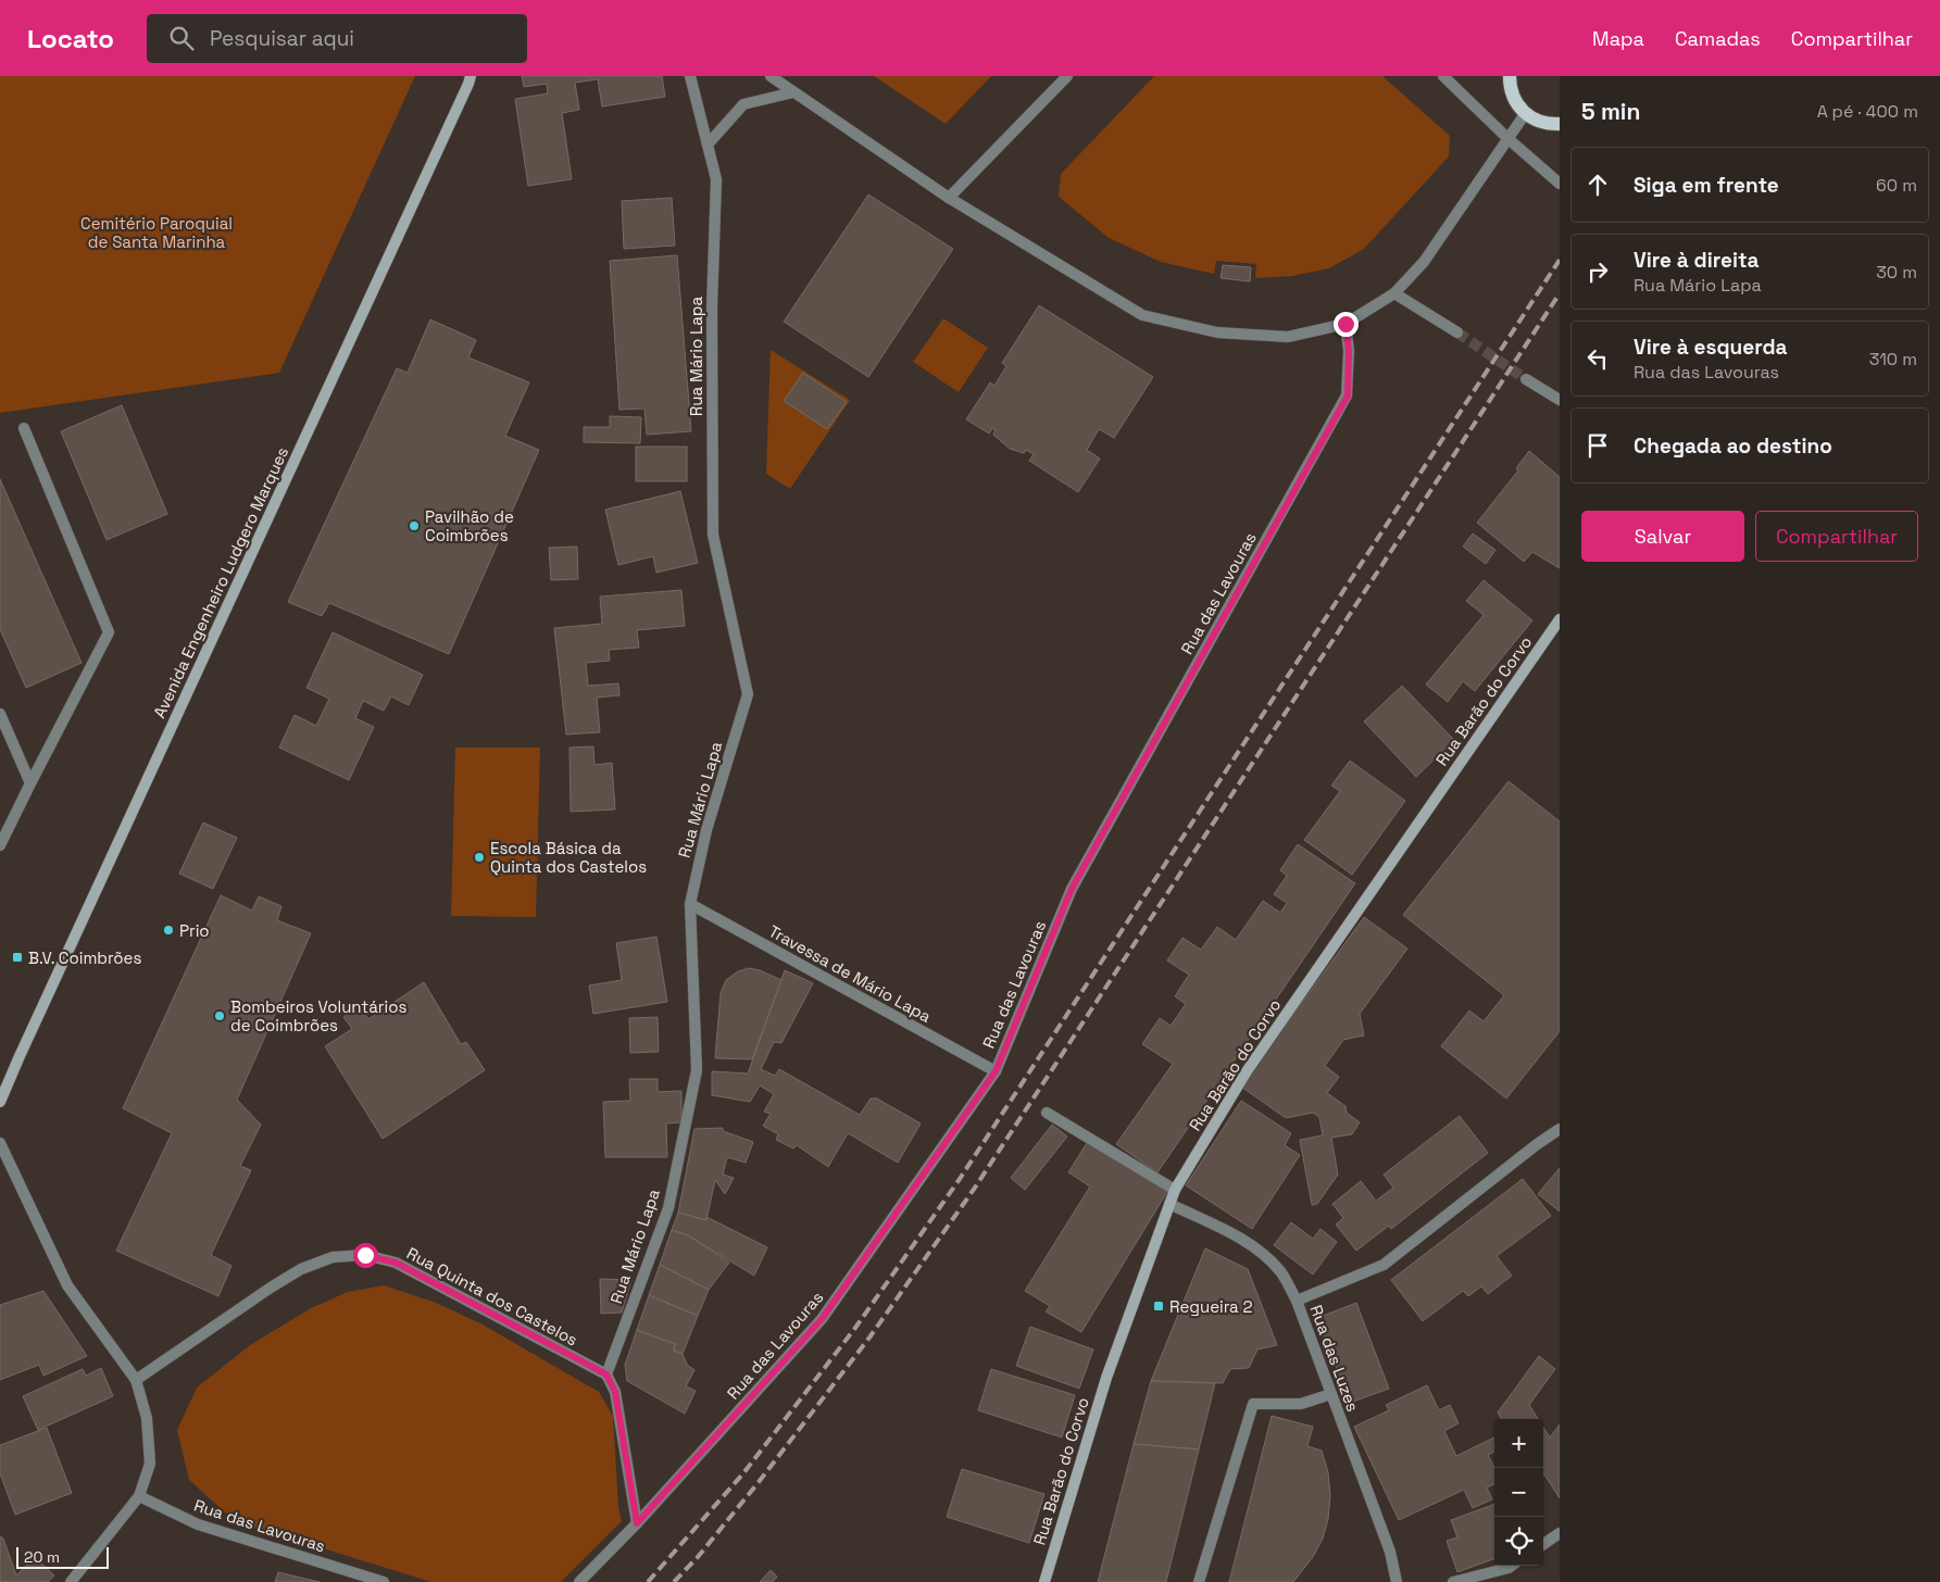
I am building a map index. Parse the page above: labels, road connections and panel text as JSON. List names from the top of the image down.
{
  "streets": {
    "main road": ["Avenida Engenheiro Ludgero Marques", "Rua Barão do Corvo"],
    "street": [
      "Rua Mário Lapa",
      "Rua das Lavouras",
      "Travessa de Mário Lapa",
      "Rua Quinta dos Castelos",
      "Rua das Luzes"
    ]
  },
  "crossings": [
    ["Rua Mário Lapa", "Travessa de Mário Lapa"],
    ["Rua Mário Lapa", "Rua Quinta dos Castelos"],
    ["Rua das Lavouras", "Travessa de Mário Lapa"],
    ["Rua Barão do Corvo", "Rua das Luzes"]
  ],
  "parks": ["Cemitério Paroquial de Santa Marinha"],
  "places": {
    "other": [
      "Pavilhão de Coimbrões",
      "Escola Básica da Quinta dos Castelos",
      "Prio",
      "Bombeiros Voluntários de Coimbrões"
    ],
    "transit": ["B.V. Coimbrões", "Regueira 2"]
  },
  "scale_bar": "20 m",
  "page": {
    "header": "Locato",
    "search": "Pesquisar aqui",
    "nav": ["Mapa", "Camadas", "Compartilhar"],
    "heading": ["5 min", "A pé · 400 m"],
    "list": [
      ["Siga em frente", "60 m"],
      ["Vire à direita", "Rua Mário Lapa", "30 m"],
      ["Vire à esquerda", "Rua das Lavouras", "310 m"],
      "Chegada ao destino"
    ],
    "buttons": ["Salvar", "Compartilhar"],
    "map_buttons": ["+", "−"],
    "scale": "20 m"
  }
}
